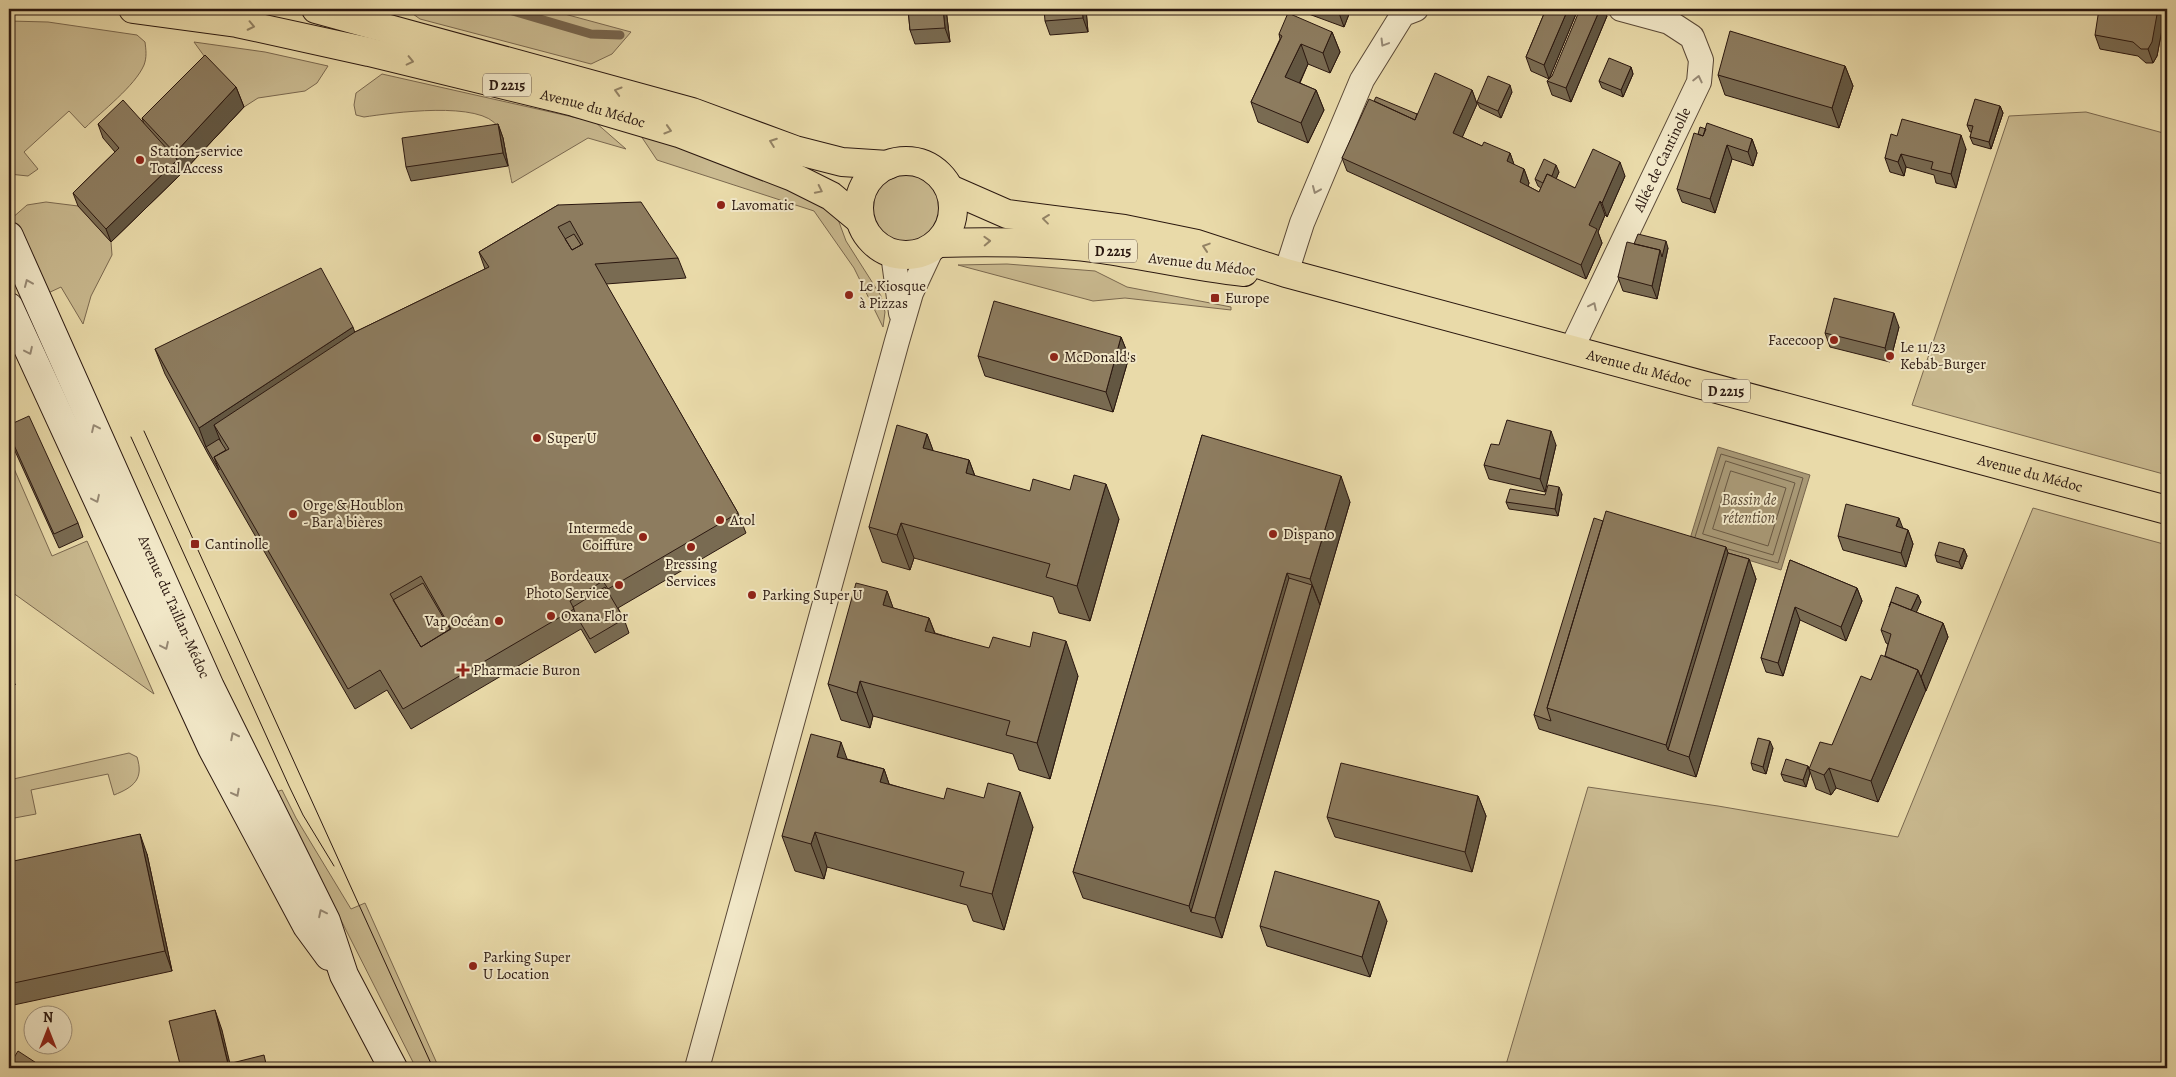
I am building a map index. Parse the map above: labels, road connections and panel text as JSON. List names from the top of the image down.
{
  "streets": {
    "main road": ["D 2215", "Avenue du Médoc"],
    "street": ["Allée de Cantinolle", "Avenue du Taillan-Médoc"]
  },
  "crossings": [
    ["Avenue du Médoc", "Allée de Cantinolle"]
  ],
  "one_way": ["Allée de Cantinolle"],
  "water": ["Bassin de rétention"],
  "places": {
    "other": [
      "Station-service Total Access",
      "Lavomatic",
      "Le Kiosque à Pizzas",
      "Facecoop",
      "Le 11/23 Kebab-Burger",
      "McDonald's",
      "Super U",
      "Orge & Houblon - Bar à bières",
      "Atol",
      "Dispano",
      "Intermede Coiffure",
      "Pressing Services",
      "Bordeaux Photo Service",
      "Parking Super U",
      "Oxana Flor",
      "Vap Océan",
      "Parking Super U Location"
    ],
    "transit": ["Europe", "Cantinolle"],
    "health": ["Pharmacie Buron"]
  },
  "north": "top"
}
